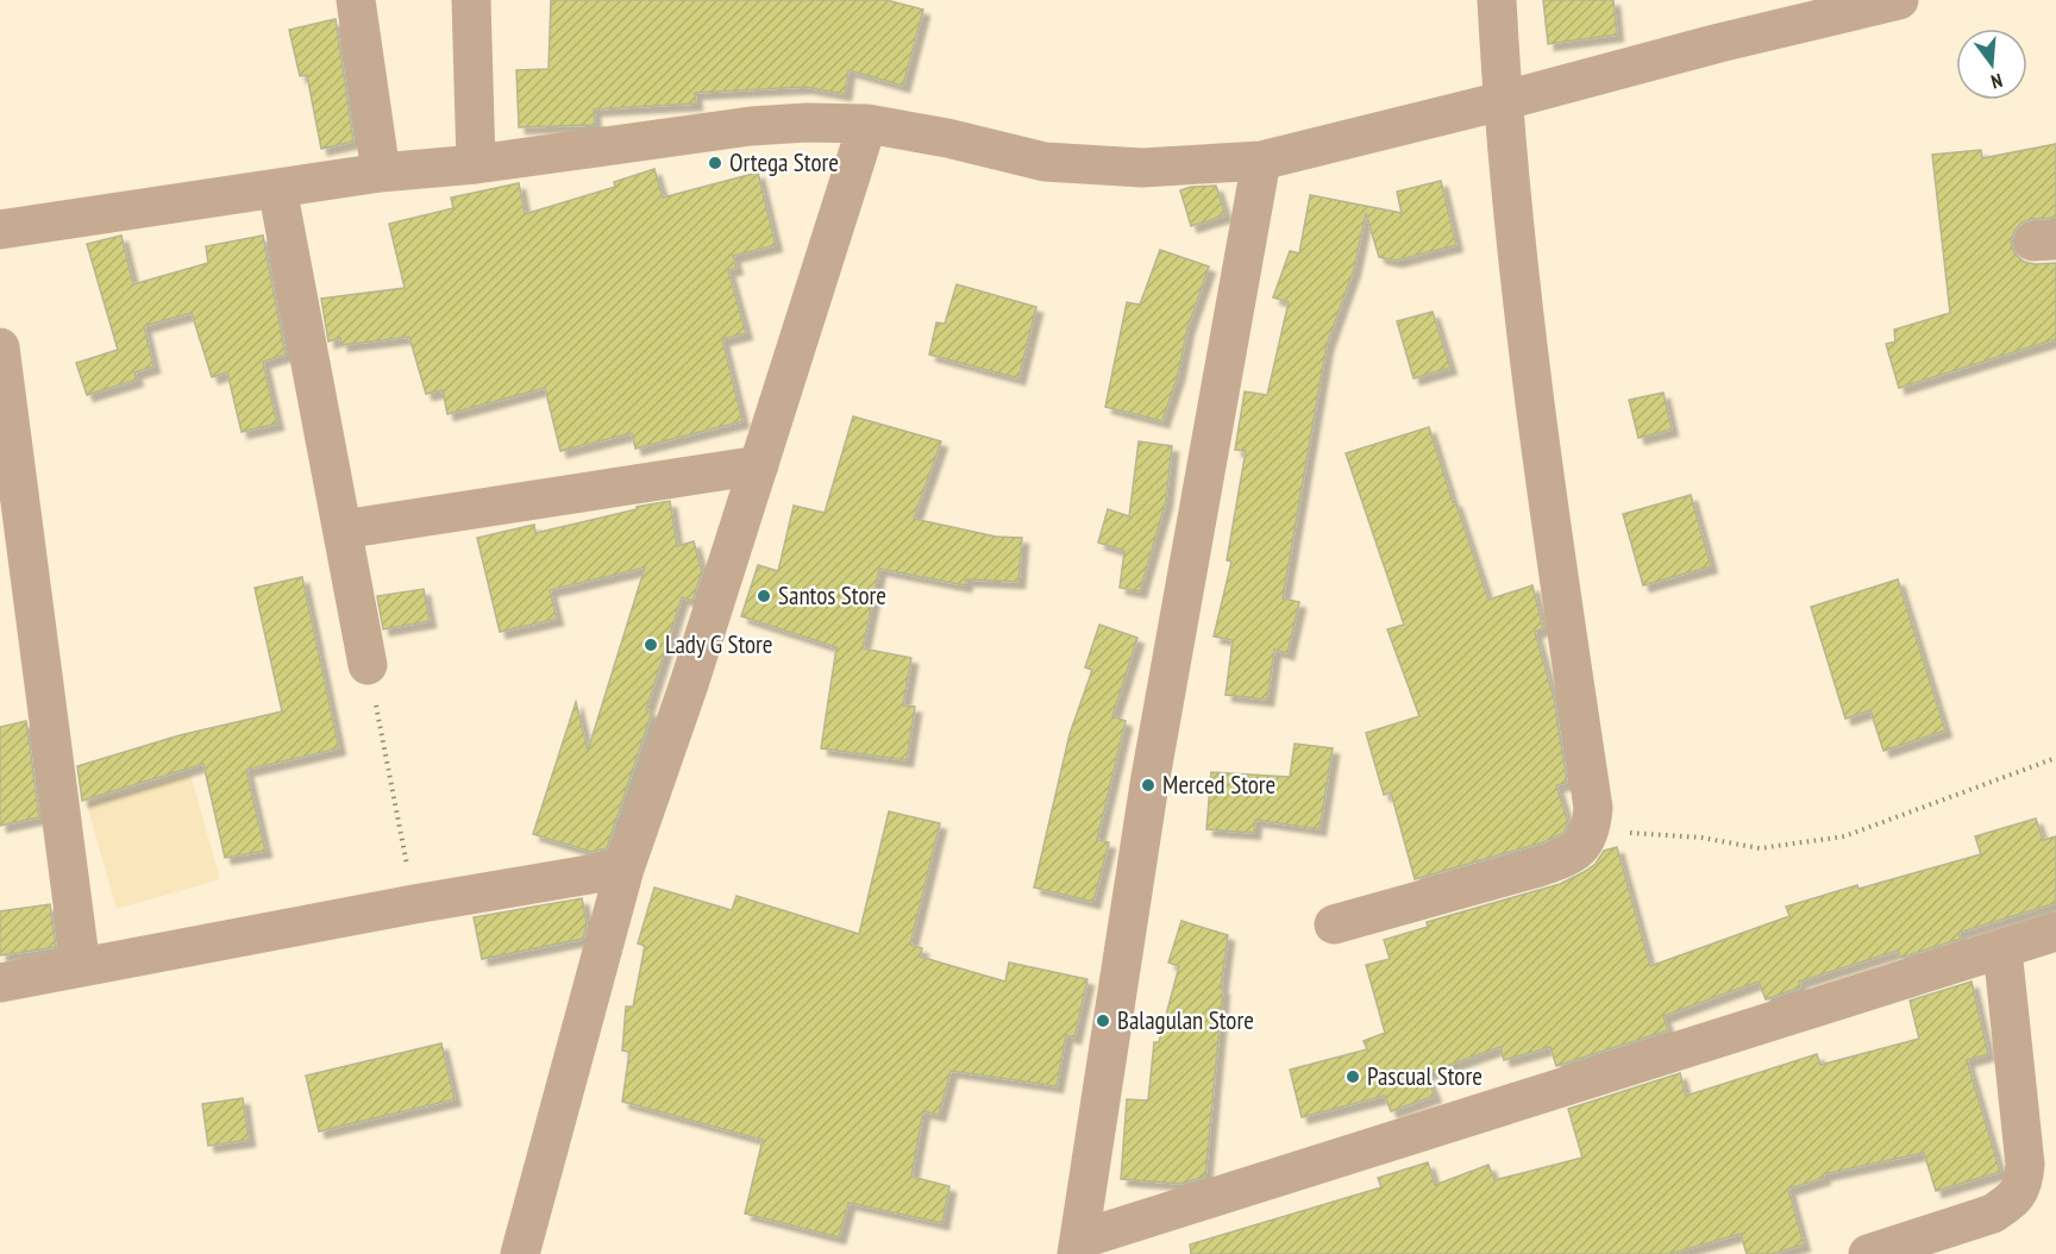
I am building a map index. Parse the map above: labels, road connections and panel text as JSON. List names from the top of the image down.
{
  "places": [
    "Ortega Store",
    "Santos Store",
    "Lady G Store",
    "Merced Store",
    "Balagulan Store",
    "Pascual Store"
  ],
  "north": "bottom"
}
